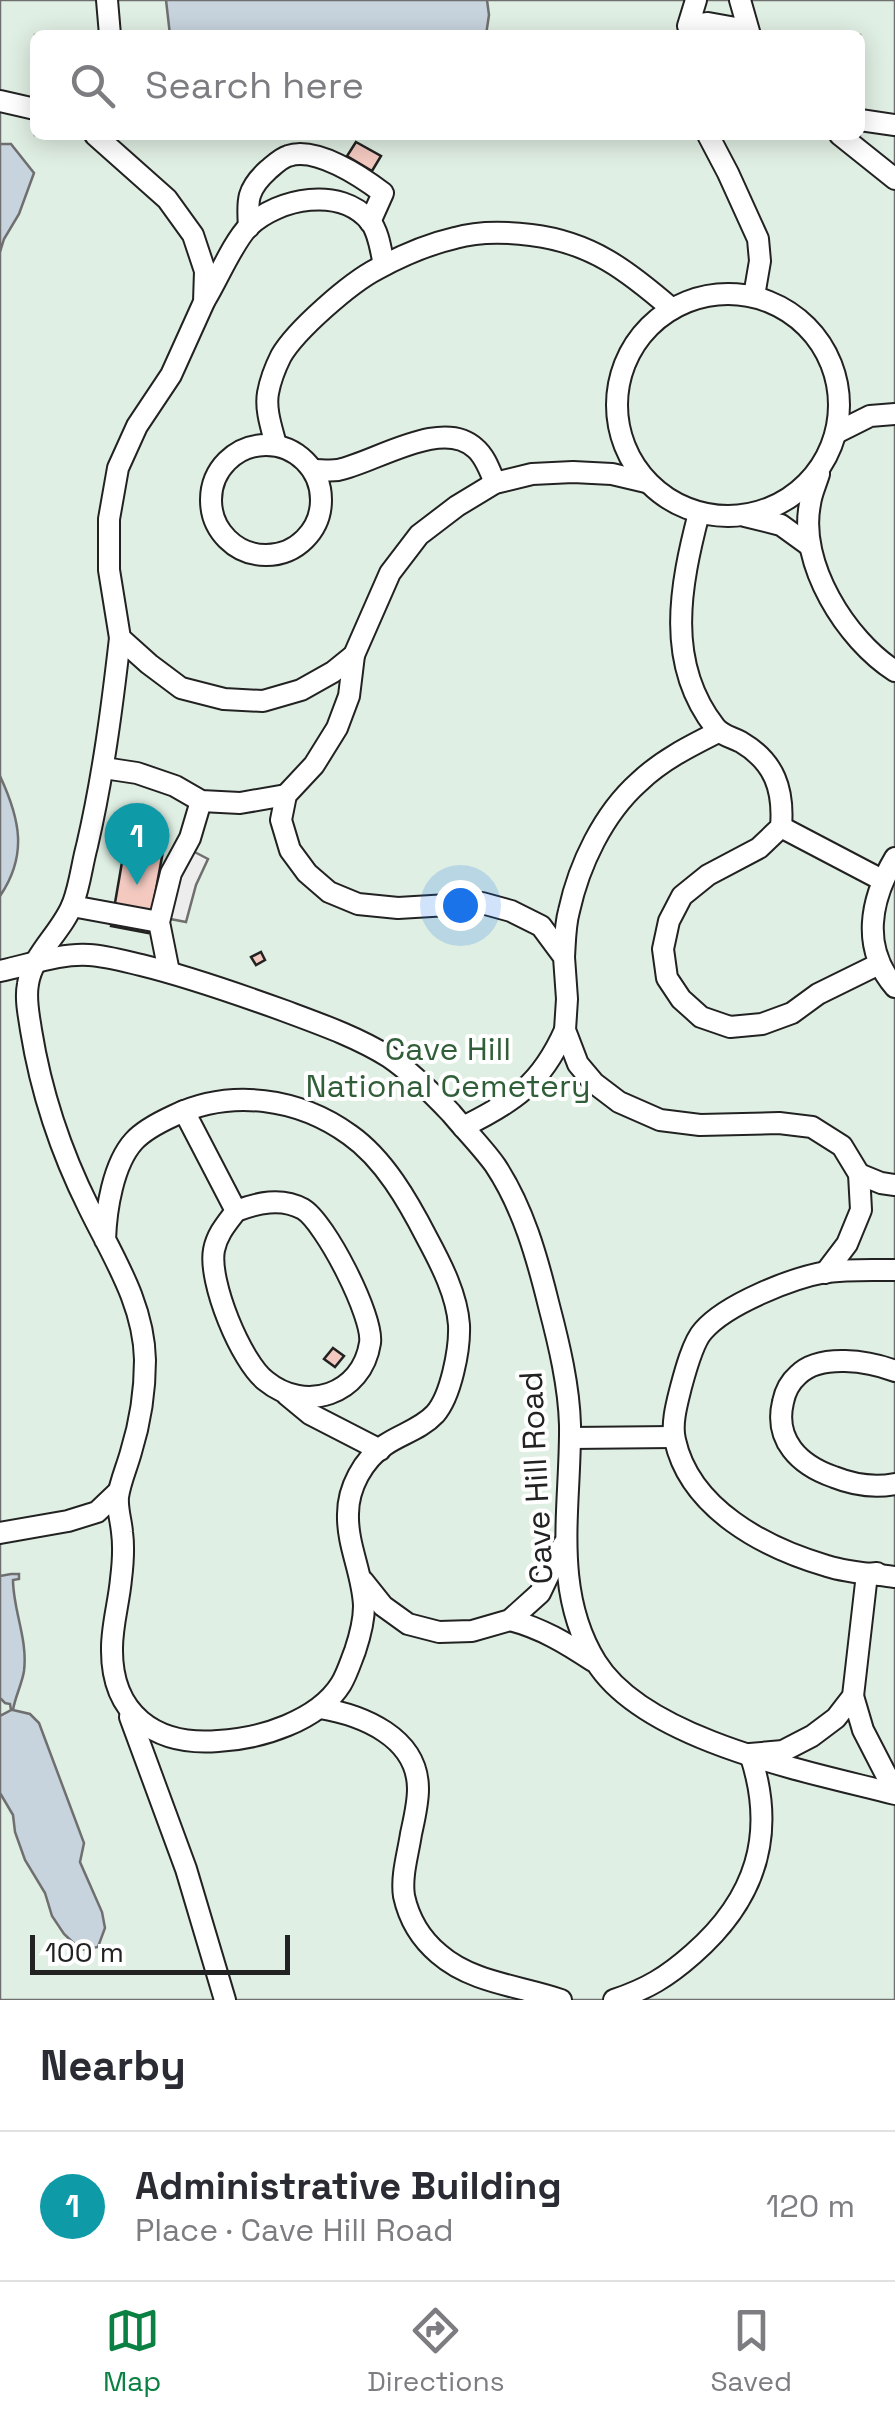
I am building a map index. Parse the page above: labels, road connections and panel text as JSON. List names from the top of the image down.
{
  "streets": {
    "street": ["Cave Hill Road"]
  },
  "parks": ["Cave Hill National Cemetery"],
  "scale_bar": "100 m",
  "page": {
    "search": "Search here",
    "pins": "1",
    "scale": "100 m",
    "heading": "Nearby",
    "list": [
      {
        "mark": "1",
        "name": "Administrative Building",
        "note": "Place · Cave Hill Road",
        "value": "120 m"
      }
    ],
    "nav": ["Map", "Directions", "Saved"]
  }
}
